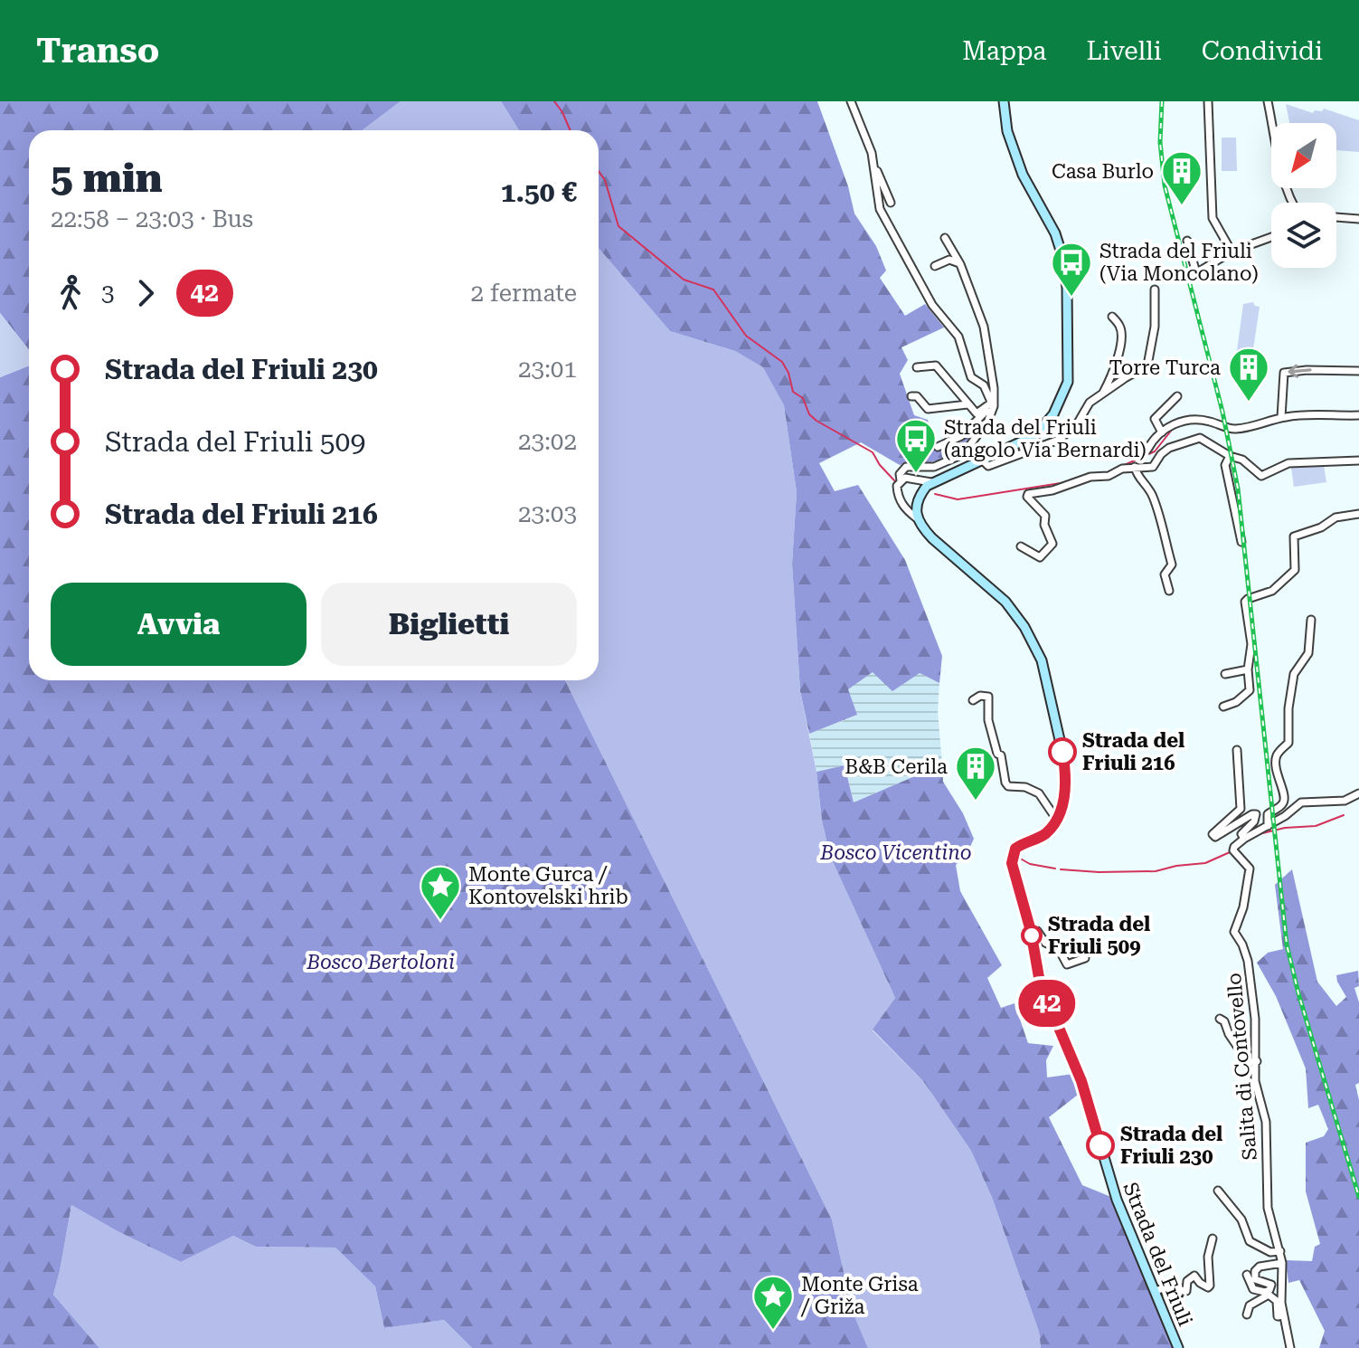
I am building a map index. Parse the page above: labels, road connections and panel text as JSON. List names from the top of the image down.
{
  "streets": {
    "main road": ["Strada del Friuli"],
    "street": ["Salita di Contovello"]
  },
  "parks": ["Bosco Vicentino", "Bosco Bertoloni"],
  "places": {
    "building": ["Casa Burlo", "Torre Turca", "B&B Cerila"],
    "bus stop": ["Strada del Friuli (Via Moncolano)", "Strada del Friuli (angolo Via Bernardi)"],
    "other": ["Strada del Friuli 216", "Strada del Friuli 509", "Strada del Friuli 230"],
    "place": ["Monte Gurca / Kontovelski hrib", "Monte Grisa / Griža"]
  },
  "lines": ["bus line 42"],
  "north": "bottom left",
  "page": {
    "header": "Transo",
    "nav": ["Mappa", "Livelli", "Condividi"],
    "on_map": "42",
    "heading": ["5 min", "22:58 – 23:03 · Bus", "1.50 €"],
    "legs": ["3", "42", "2 fermate"],
    "list": [
      {
        "name": "Strada del Friuli 230",
        "value": "23:01"
      },
      {
        "name": "Strada del Friuli 509",
        "value": "23:02"
      },
      {
        "name": "Strada del Friuli 216",
        "value": "23:03"
      }
    ],
    "buttons": ["Avvia", "Biglietti"]
  }
}
